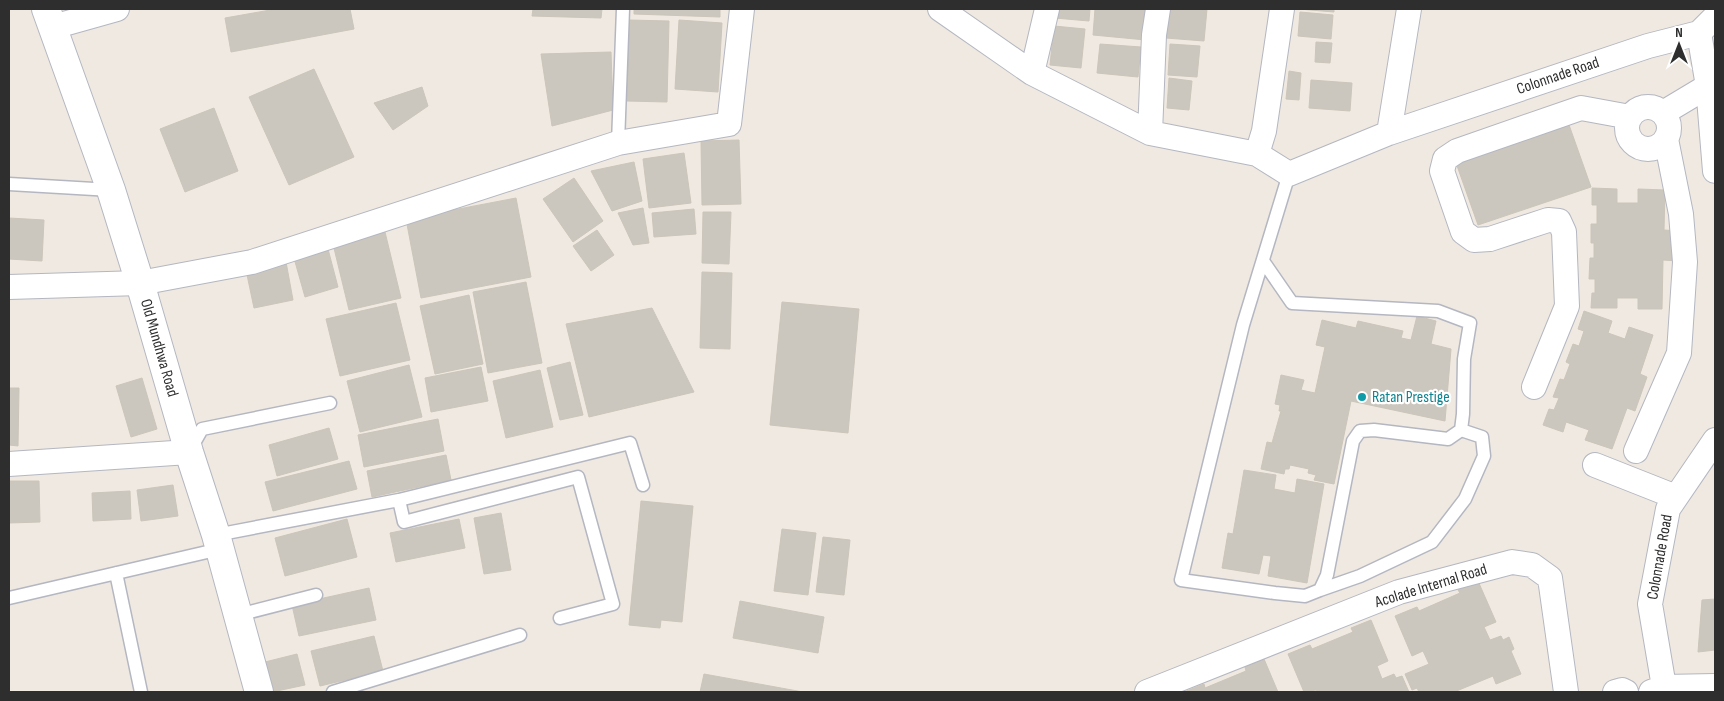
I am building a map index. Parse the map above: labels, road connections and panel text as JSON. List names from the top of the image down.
{
  "streets": {
    "street": ["Colonnade Road", "Old Mundhwa Road", "Acolade Internal Road"]
  },
  "places": ["Ratan Prestige"],
  "north": "top"
}
